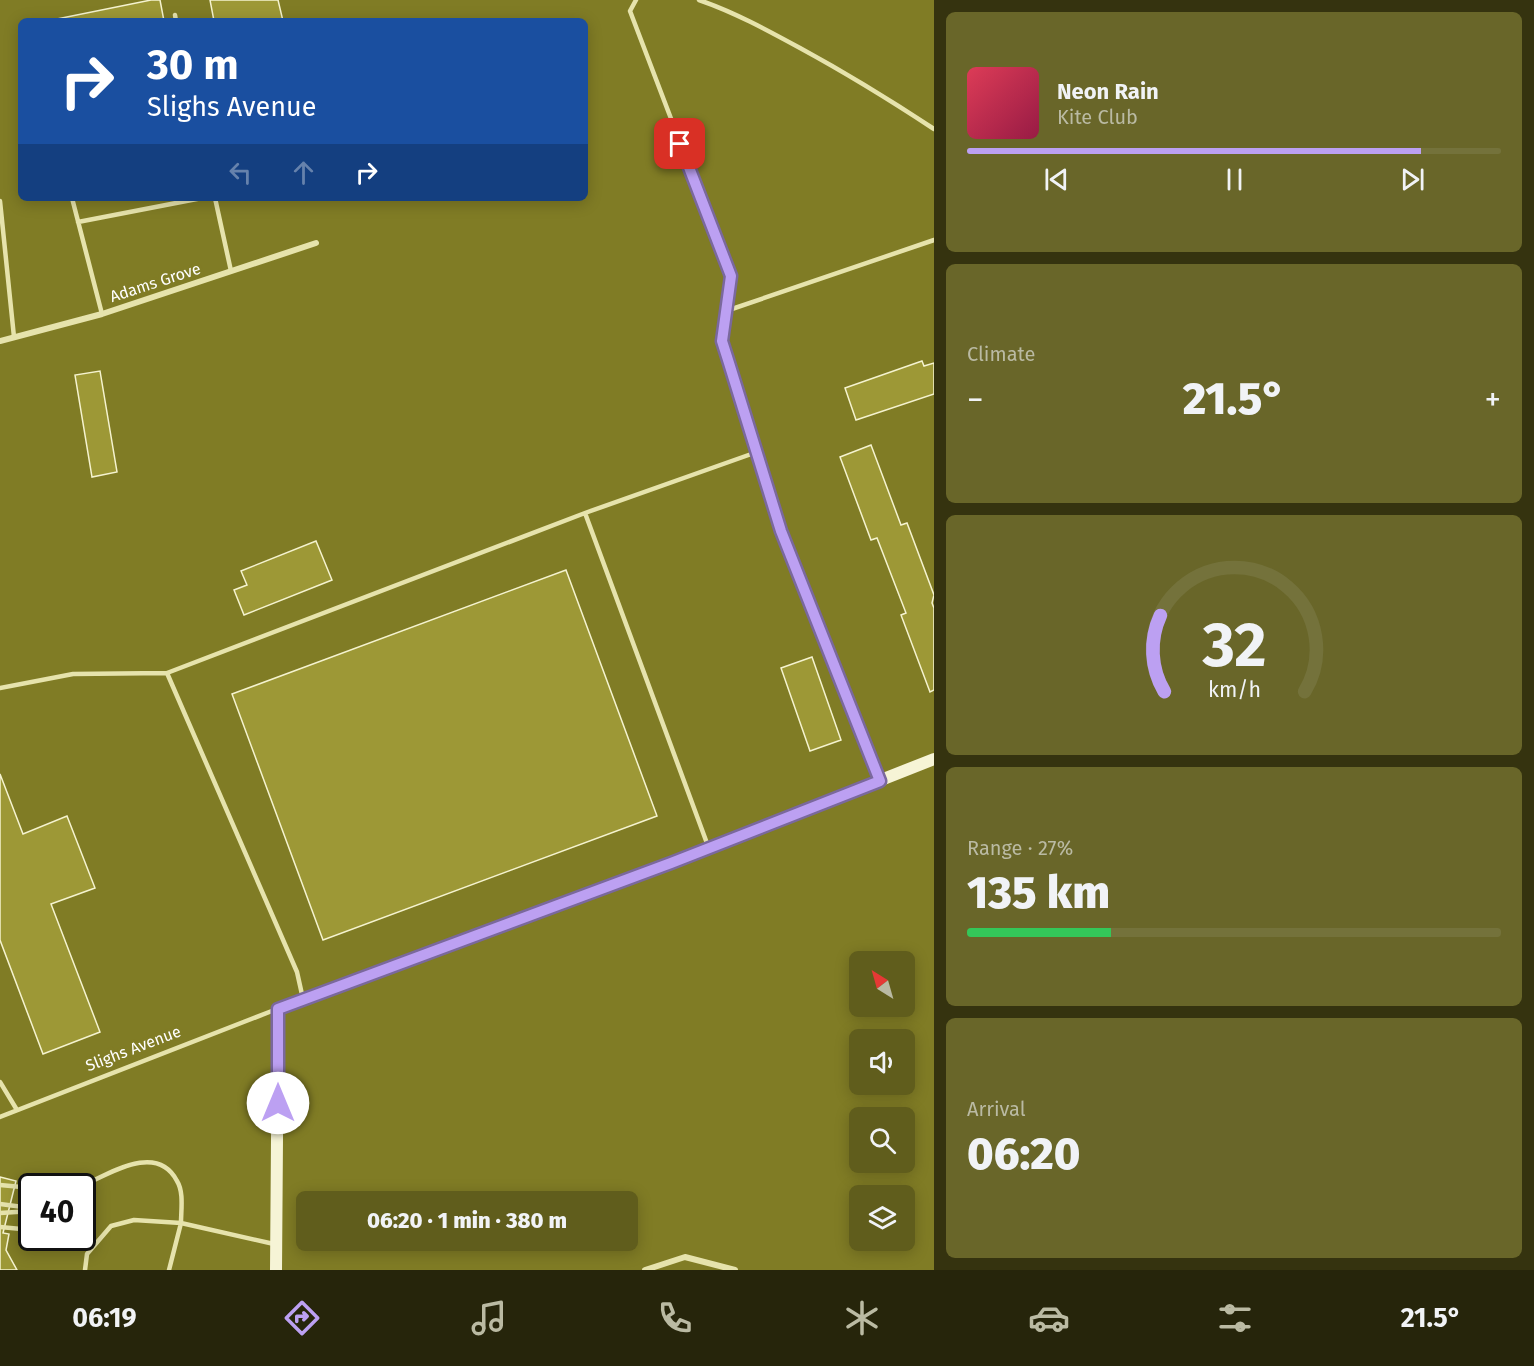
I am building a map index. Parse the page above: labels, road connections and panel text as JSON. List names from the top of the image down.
{
  "streets": {
    "street": ["Adams Grove", "Slighs Avenue"]
  },
  "north": "top left",
  "page": {
    "turn": ["30 m", "Slighs Avenue"],
    "song": ["Neon Rain", "Kite Club"],
    "tile": [
      "Climate",
      ["Range · 27%", "135 km"],
      ["Arrival", "06:20"]
    ],
    "heat": ["−", "21.5°", "+"],
    "limit": "40",
    "trip": "06:20 · 1 min · 380 m",
    "tabs": ["06:19", "21.5°"],
    "gauge": ["32", "km/h"]
  }
}
